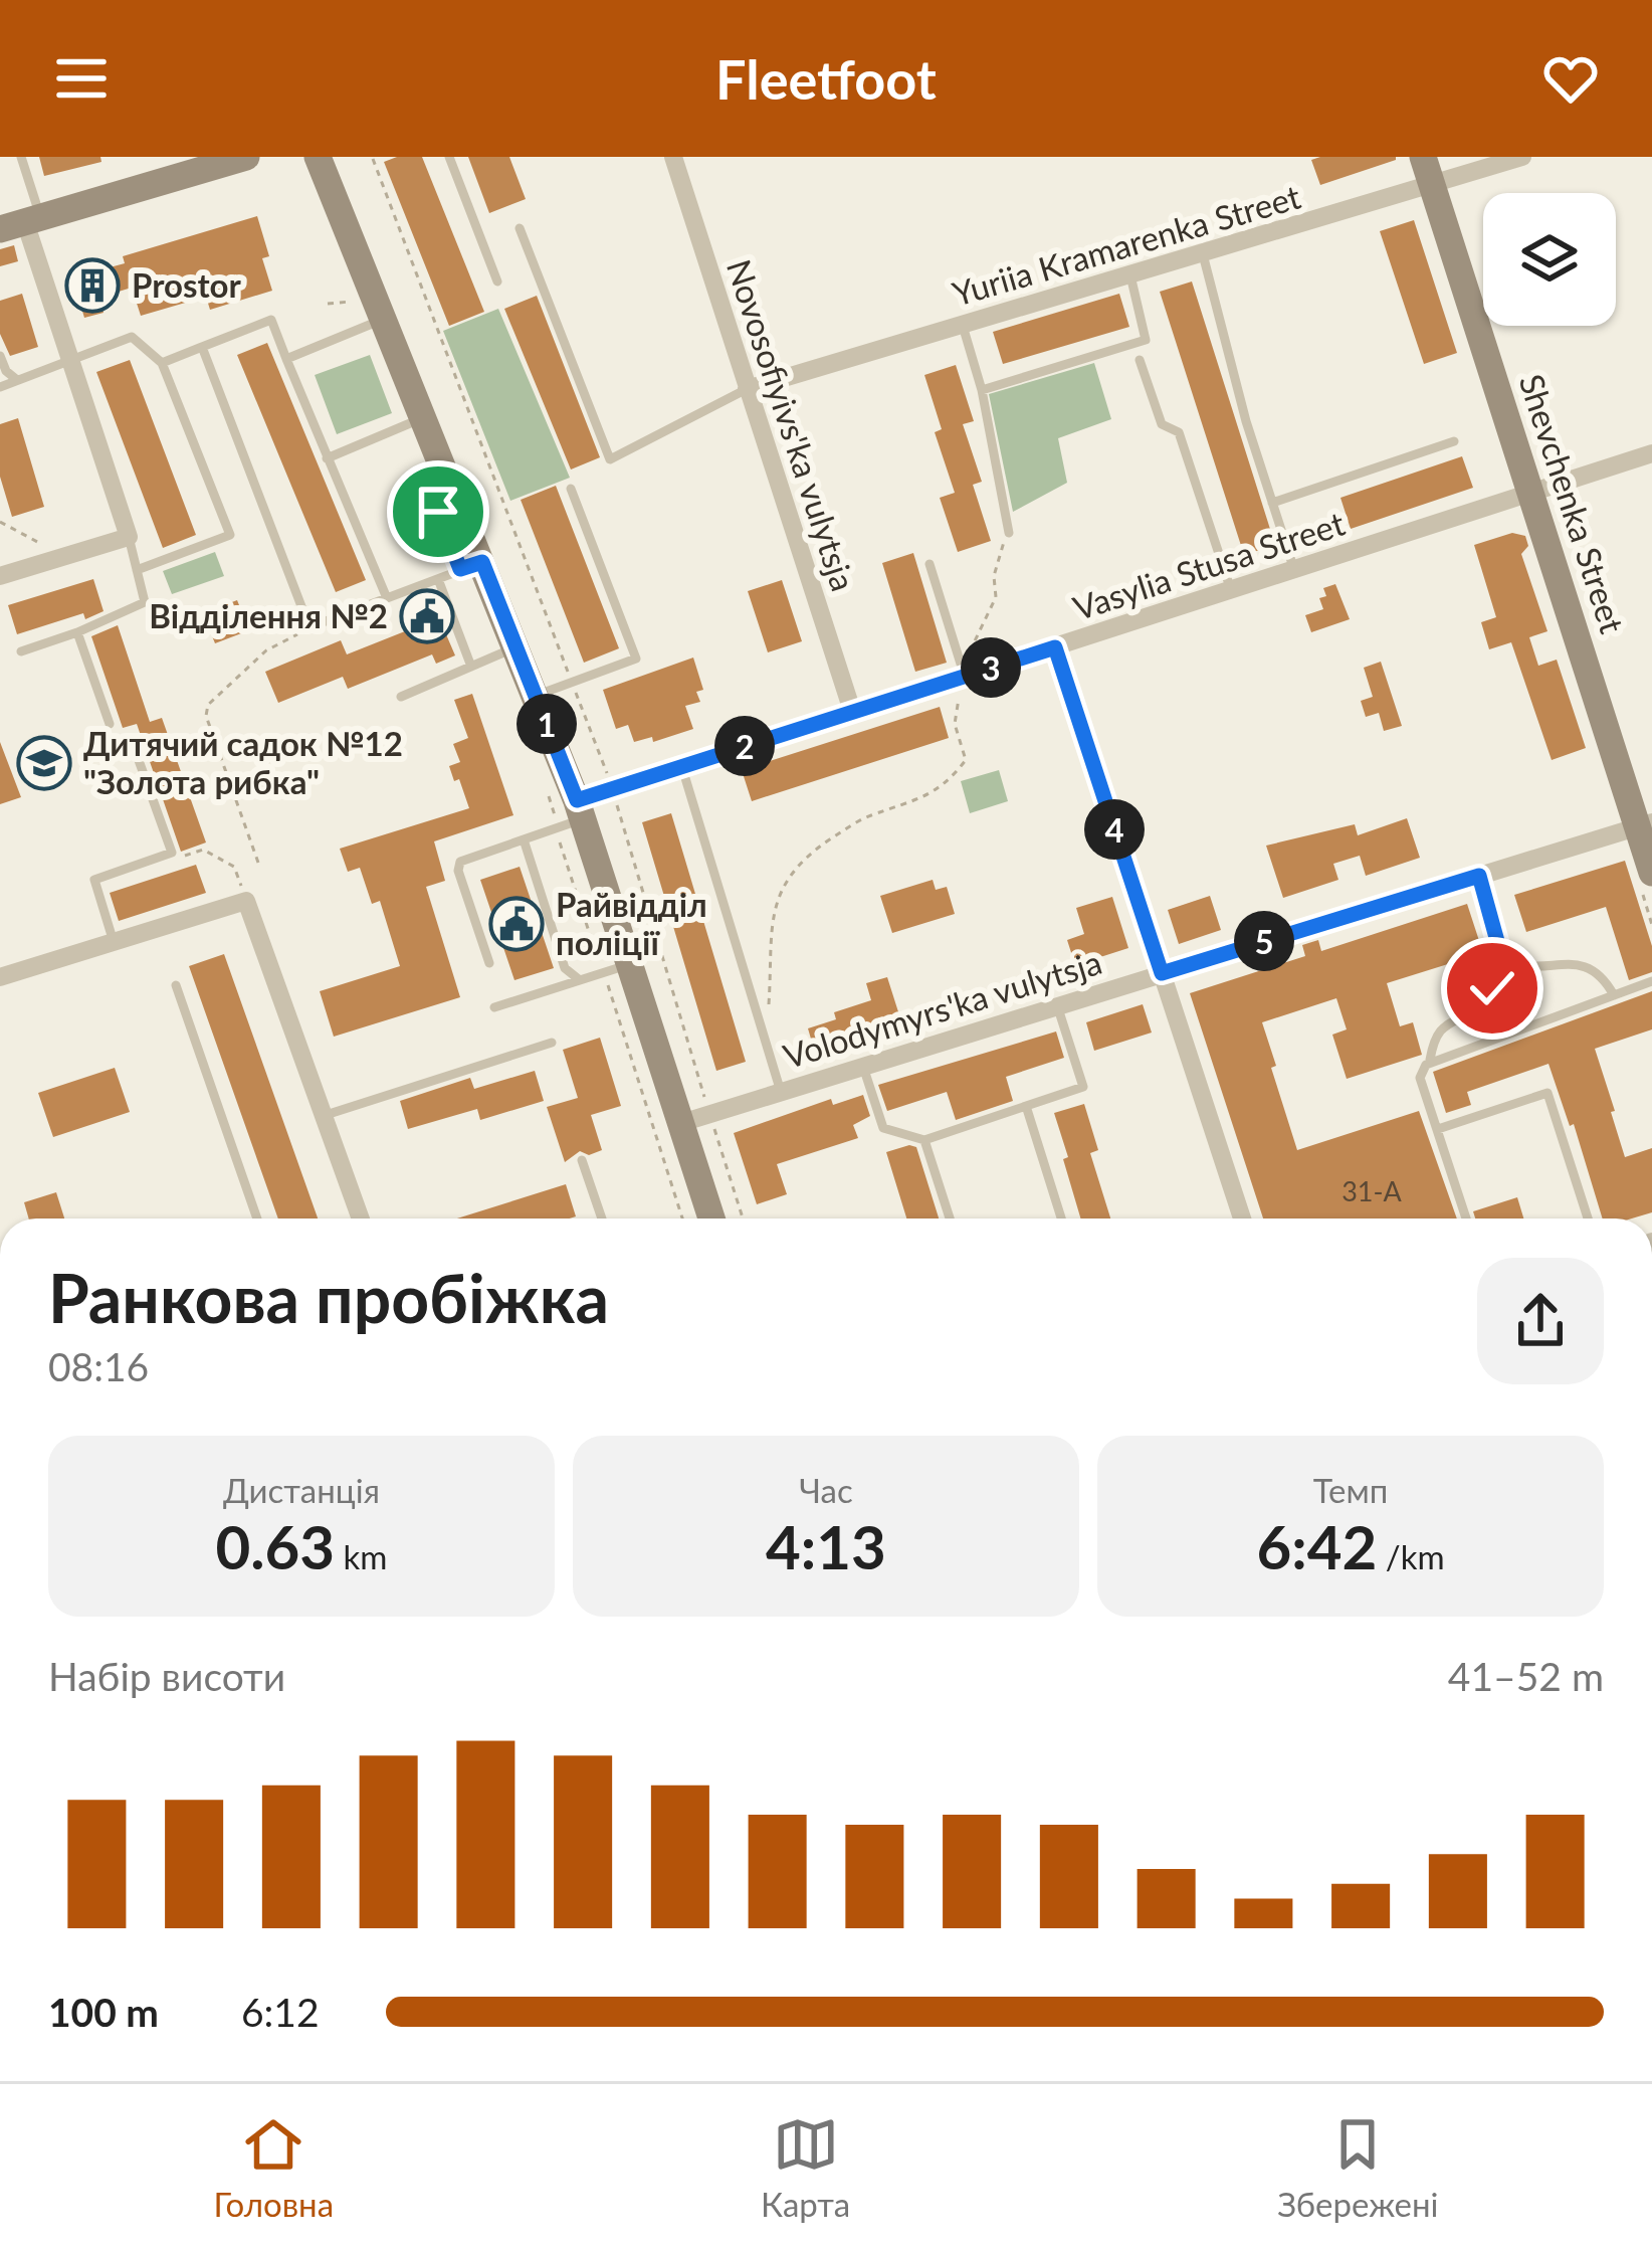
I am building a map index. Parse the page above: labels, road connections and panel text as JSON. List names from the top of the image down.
{
  "streets": {
    "main road": ["Shevchenka Street"],
    "street": [
      "Yuriia Kramarenka Street",
      "Novosofiyivs'ka vulytsja",
      "Vasylia Stusa Street",
      "Volodymyrs'ka vulytsja"
    ]
  },
  "crossings": [
    ["Yuriia Kramarenka Street", "Novosofiyivs'ka vulytsja"],
    ["Yuriia Kramarenka Street", "Shevchenka Street"],
    ["Novosofiyivs'ka vulytsja", "Vasylia Stusa Street"],
    ["Shevchenka Street", "Vasylia Stusa Street"],
    ["Shevchenka Street", "Volodymyrs'ka vulytsja"]
  ],
  "places": {
    "building": ["Prostor"],
    "public building": ["Відділення №2", "Райвідділ поліції"],
    "school or university": ["Дитячий садок №12 \"Золота рибка\""]
  },
  "house_numbers": ["31-А"],
  "page": {
    "header": "Fleetfoot",
    "pins": [
      "3",
      "1",
      "2",
      "4",
      "5"
    ],
    "heading": ["Ранкова пробіжка", "08:16"],
    "stats": [
      ["Дистанція", "0.63 km"],
      ["Час", "4:13"],
      ["Темп", "6:42 /km"]
    ],
    "chart": ["Набір висоти", "41–52 m"],
    "list": [
      {
        "name": "100 m",
        "note": "6:12"
      }
    ],
    "tabs": ["Головна", "Карта", "Збережені"]
  }
}
